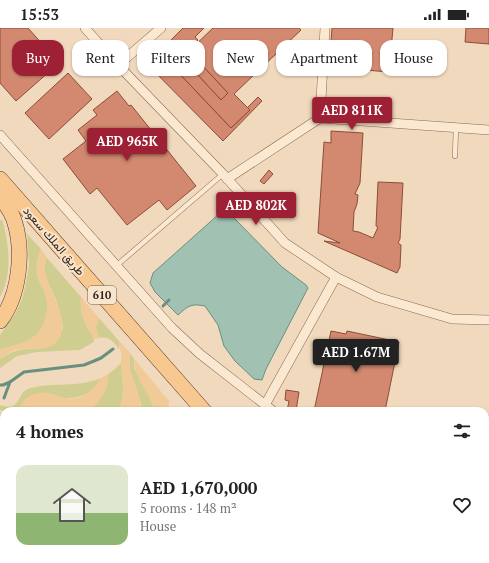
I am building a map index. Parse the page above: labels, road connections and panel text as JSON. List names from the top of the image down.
{
  "streets": {
    "main road": ["طريق الملك سعود", "610"]
  },
  "page": {
    "status": "15:53",
    "chip": [
      "Buy",
      "Rent",
      "Filters",
      "New",
      "Apartment",
      "House"
    ],
    "price": [
      "AED 811K",
      "AED 965K",
      "AED 802K",
      "AED 1.67M"
    ],
    "heading": "4 homes",
    "list": [
      {
        "name": "AED 1,670,000",
        "note": "5 rooms · 148 m² · House"
      }
    ]
  }
}
